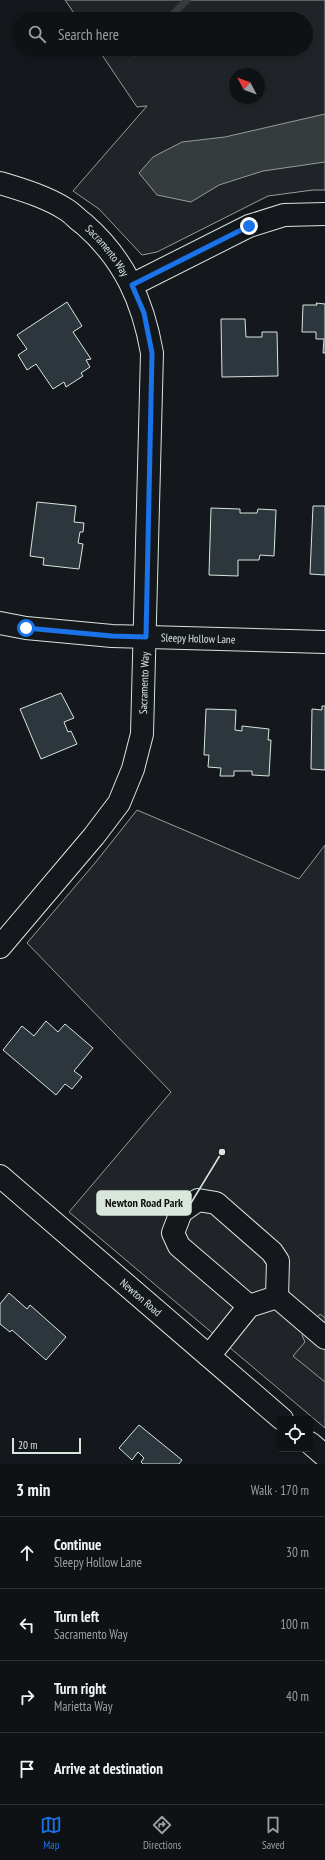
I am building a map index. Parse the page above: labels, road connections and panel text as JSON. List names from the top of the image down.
{
  "streets": {
    "street": ["Sacramento Way", "Sleepy Hollow Lane", "Newton Road"]
  },
  "crossings": [
    ["Sacramento Way", "Sleepy Hollow Lane"]
  ],
  "places": ["Newton Road Park"],
  "scale_bar": "20 m",
  "north": "top left",
  "page": {
    "search": "Search here",
    "scale": "20 m",
    "heading": ["3 min", "Walk · 170 m"],
    "list": [
      ["Continue", "Sleepy Hollow Lane", "30 m"],
      ["Turn left", "Sacramento Way", "100 m"],
      ["Turn right", "Marietta Way", "40 m"],
      "Arrive at destination"
    ],
    "nav": ["Map", "Directions", "Saved"]
  }
}
